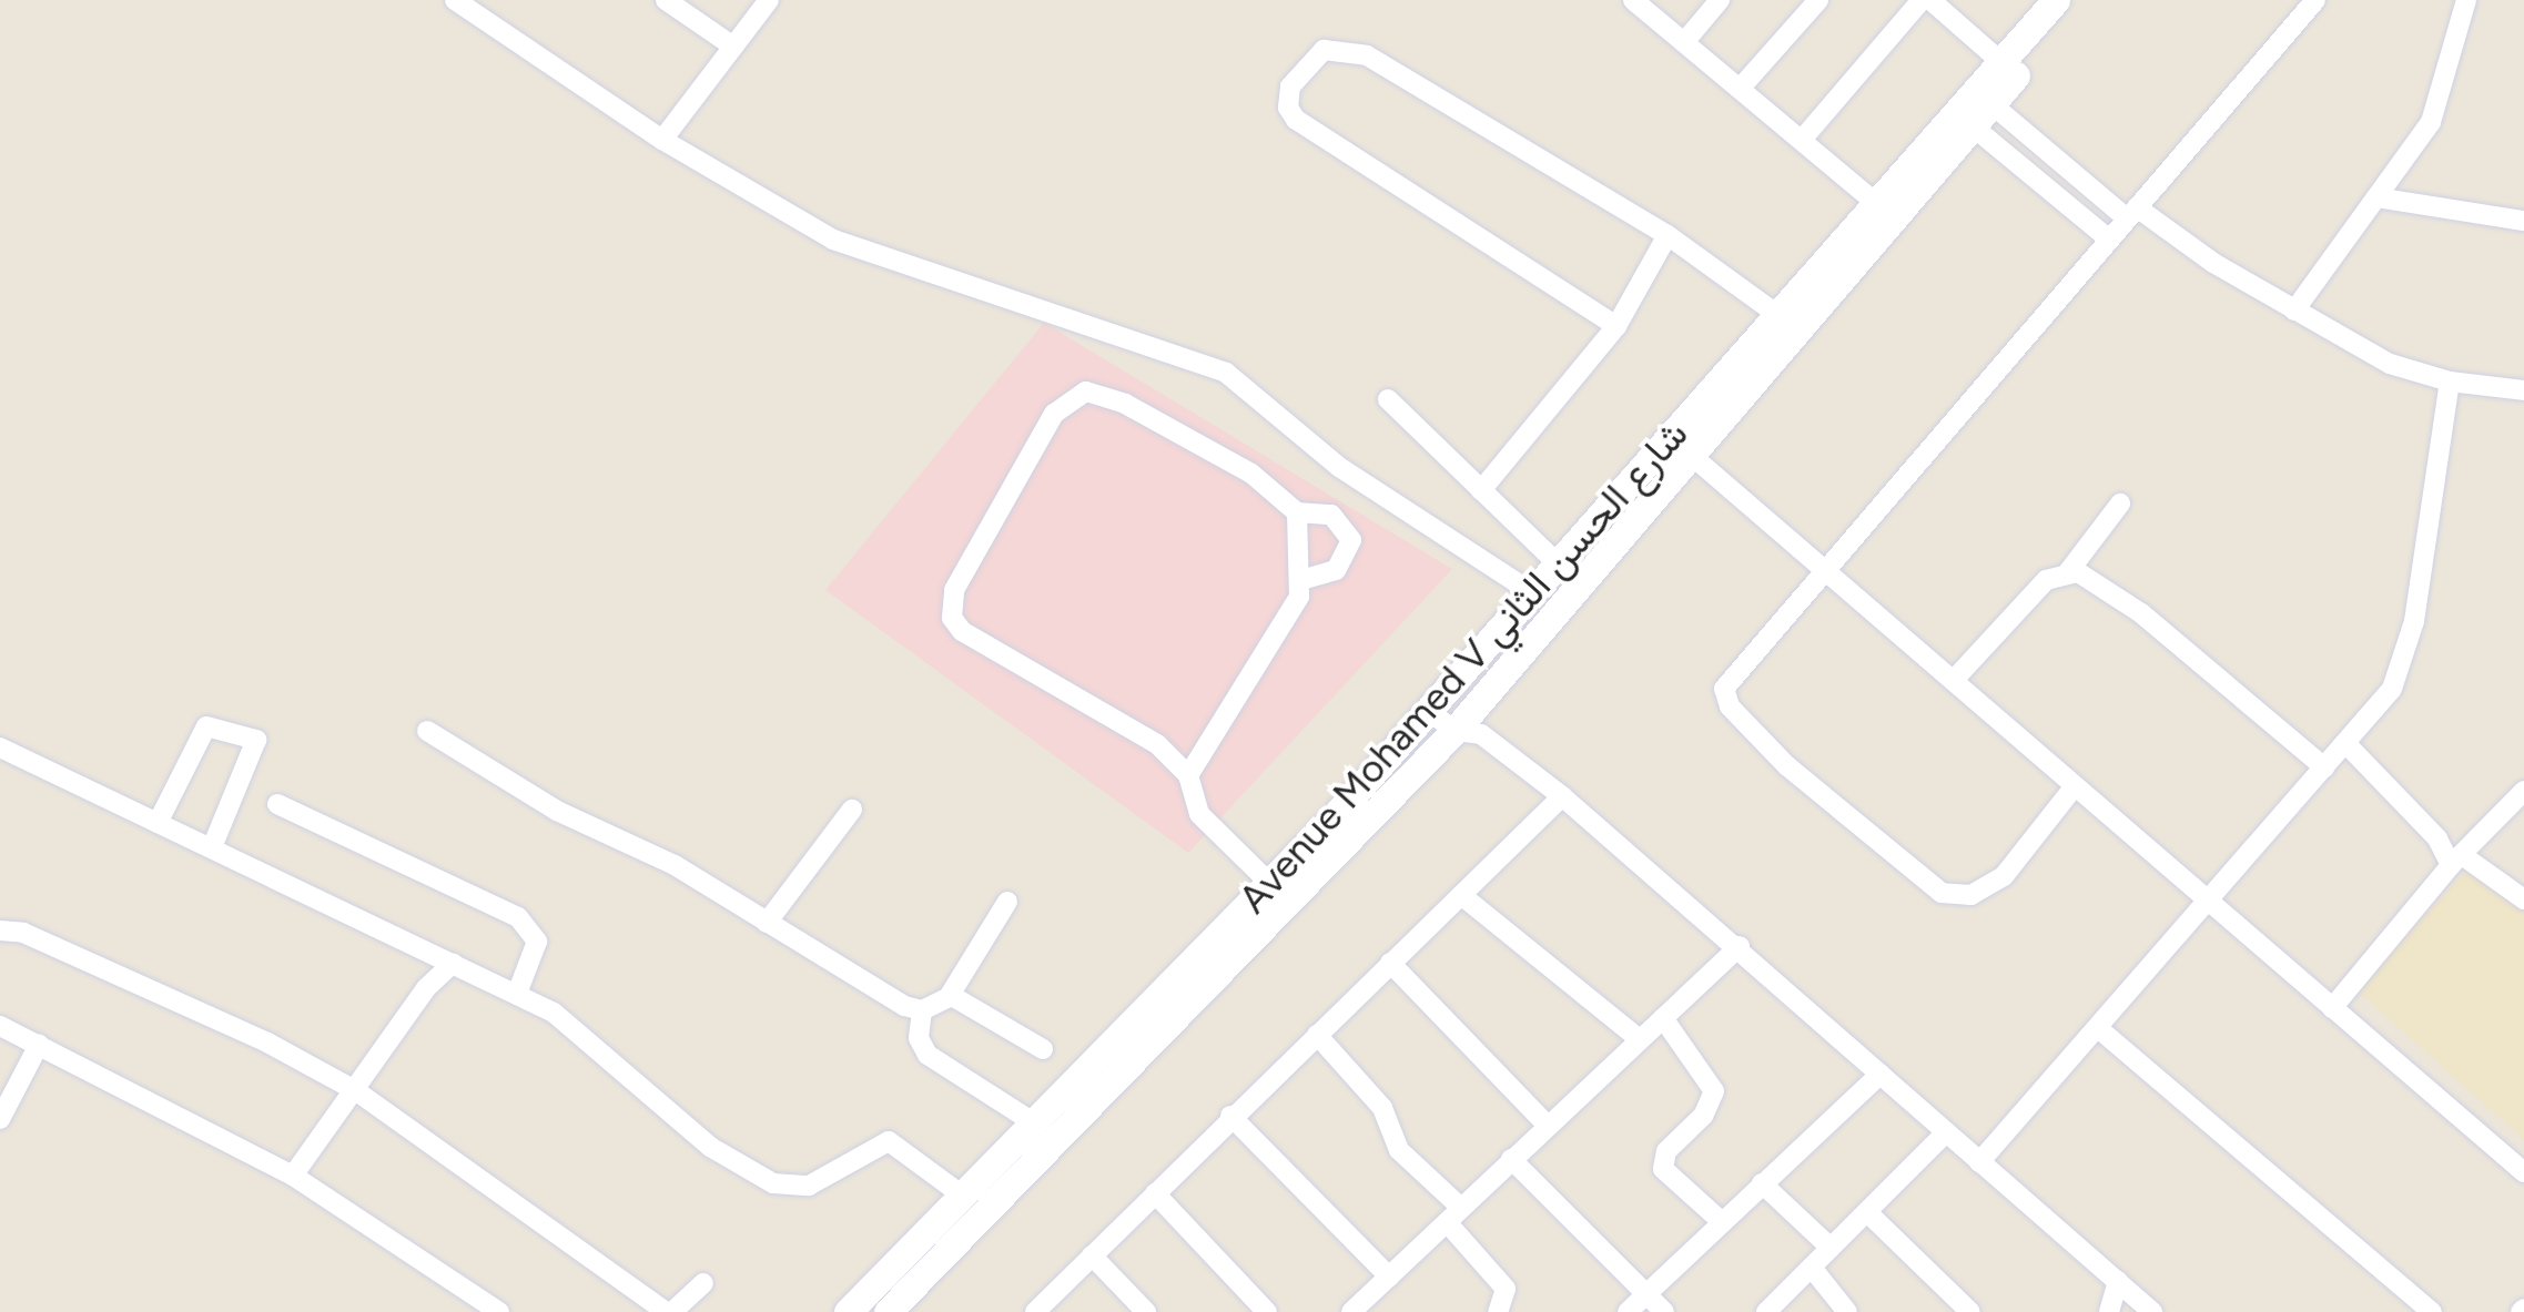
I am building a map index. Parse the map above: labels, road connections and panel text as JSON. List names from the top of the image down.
{
  "streets": {
    "main road": ["Avenue Mohamed V شارع الحسن الثاني"]
  }
}
